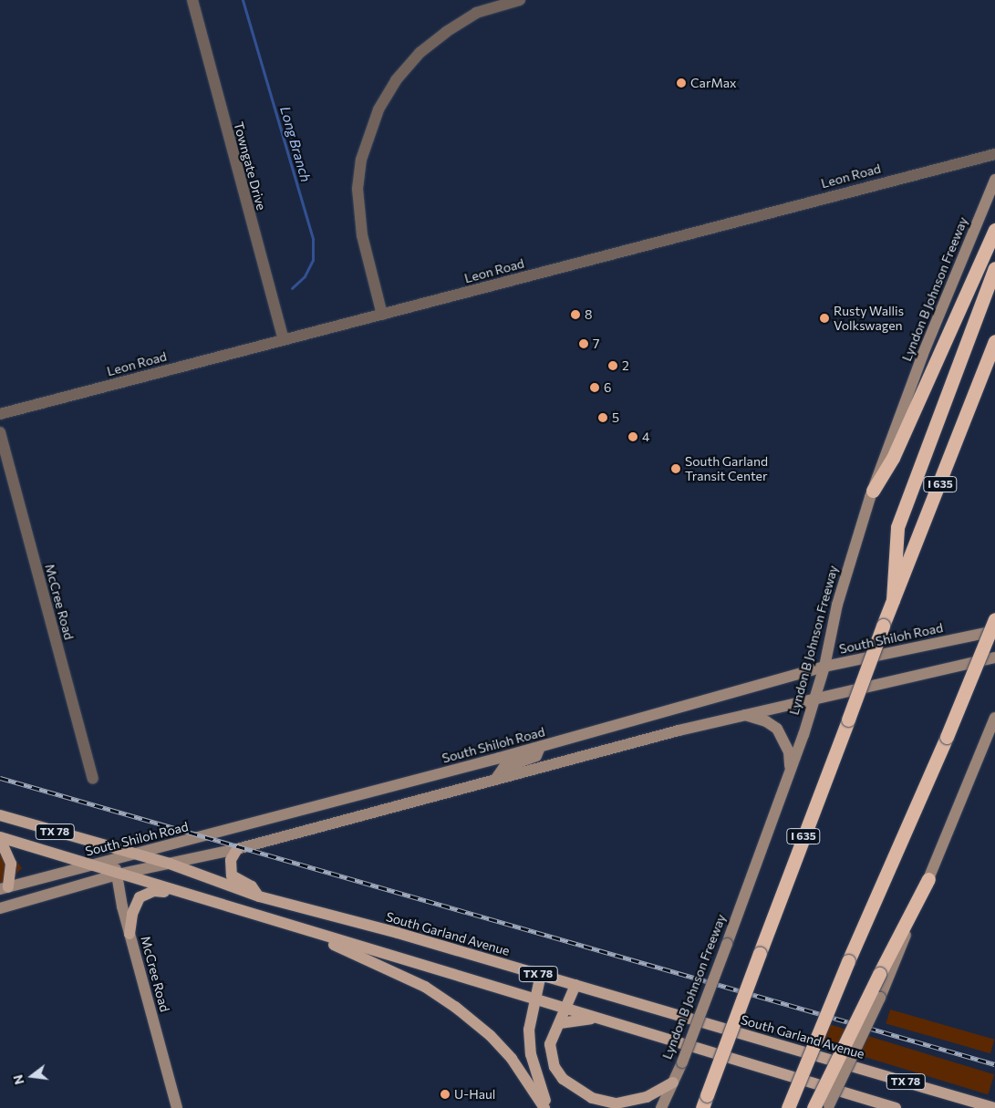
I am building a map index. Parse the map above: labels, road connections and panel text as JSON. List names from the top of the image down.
{
  "streets": {
    "highway": ["I 635"],
    "main road": [
      "Lyndon B Johnson Freeway",
      "McCree Road",
      "South Shiloh Road",
      "TX 78",
      "South Garland Avenue"
    ],
    "street": ["Towngate Drive", "Leon Road"]
  },
  "crossings": [
    ["Towngate Drive", "Leon Road"],
    ["Lyndon B Johnson Freeway", "South Shiloh Road"],
    ["McCree Road", "South Shiloh Road"],
    ["McCree Road", "TX 78"],
    ["McCree Road", "South Garland Avenue"],
    ["South Shiloh Road", "TX 78"],
    ["South Shiloh Road", "South Garland Avenue"]
  ],
  "water": ["Long Branch"],
  "places": [
    "CarMax",
    "8",
    "Rusty Wallis Volkswagen",
    "7",
    "2",
    "6",
    "5",
    "4",
    "South Garland Transit Center",
    "U-Haul"
  ],
  "north": "left"
}
